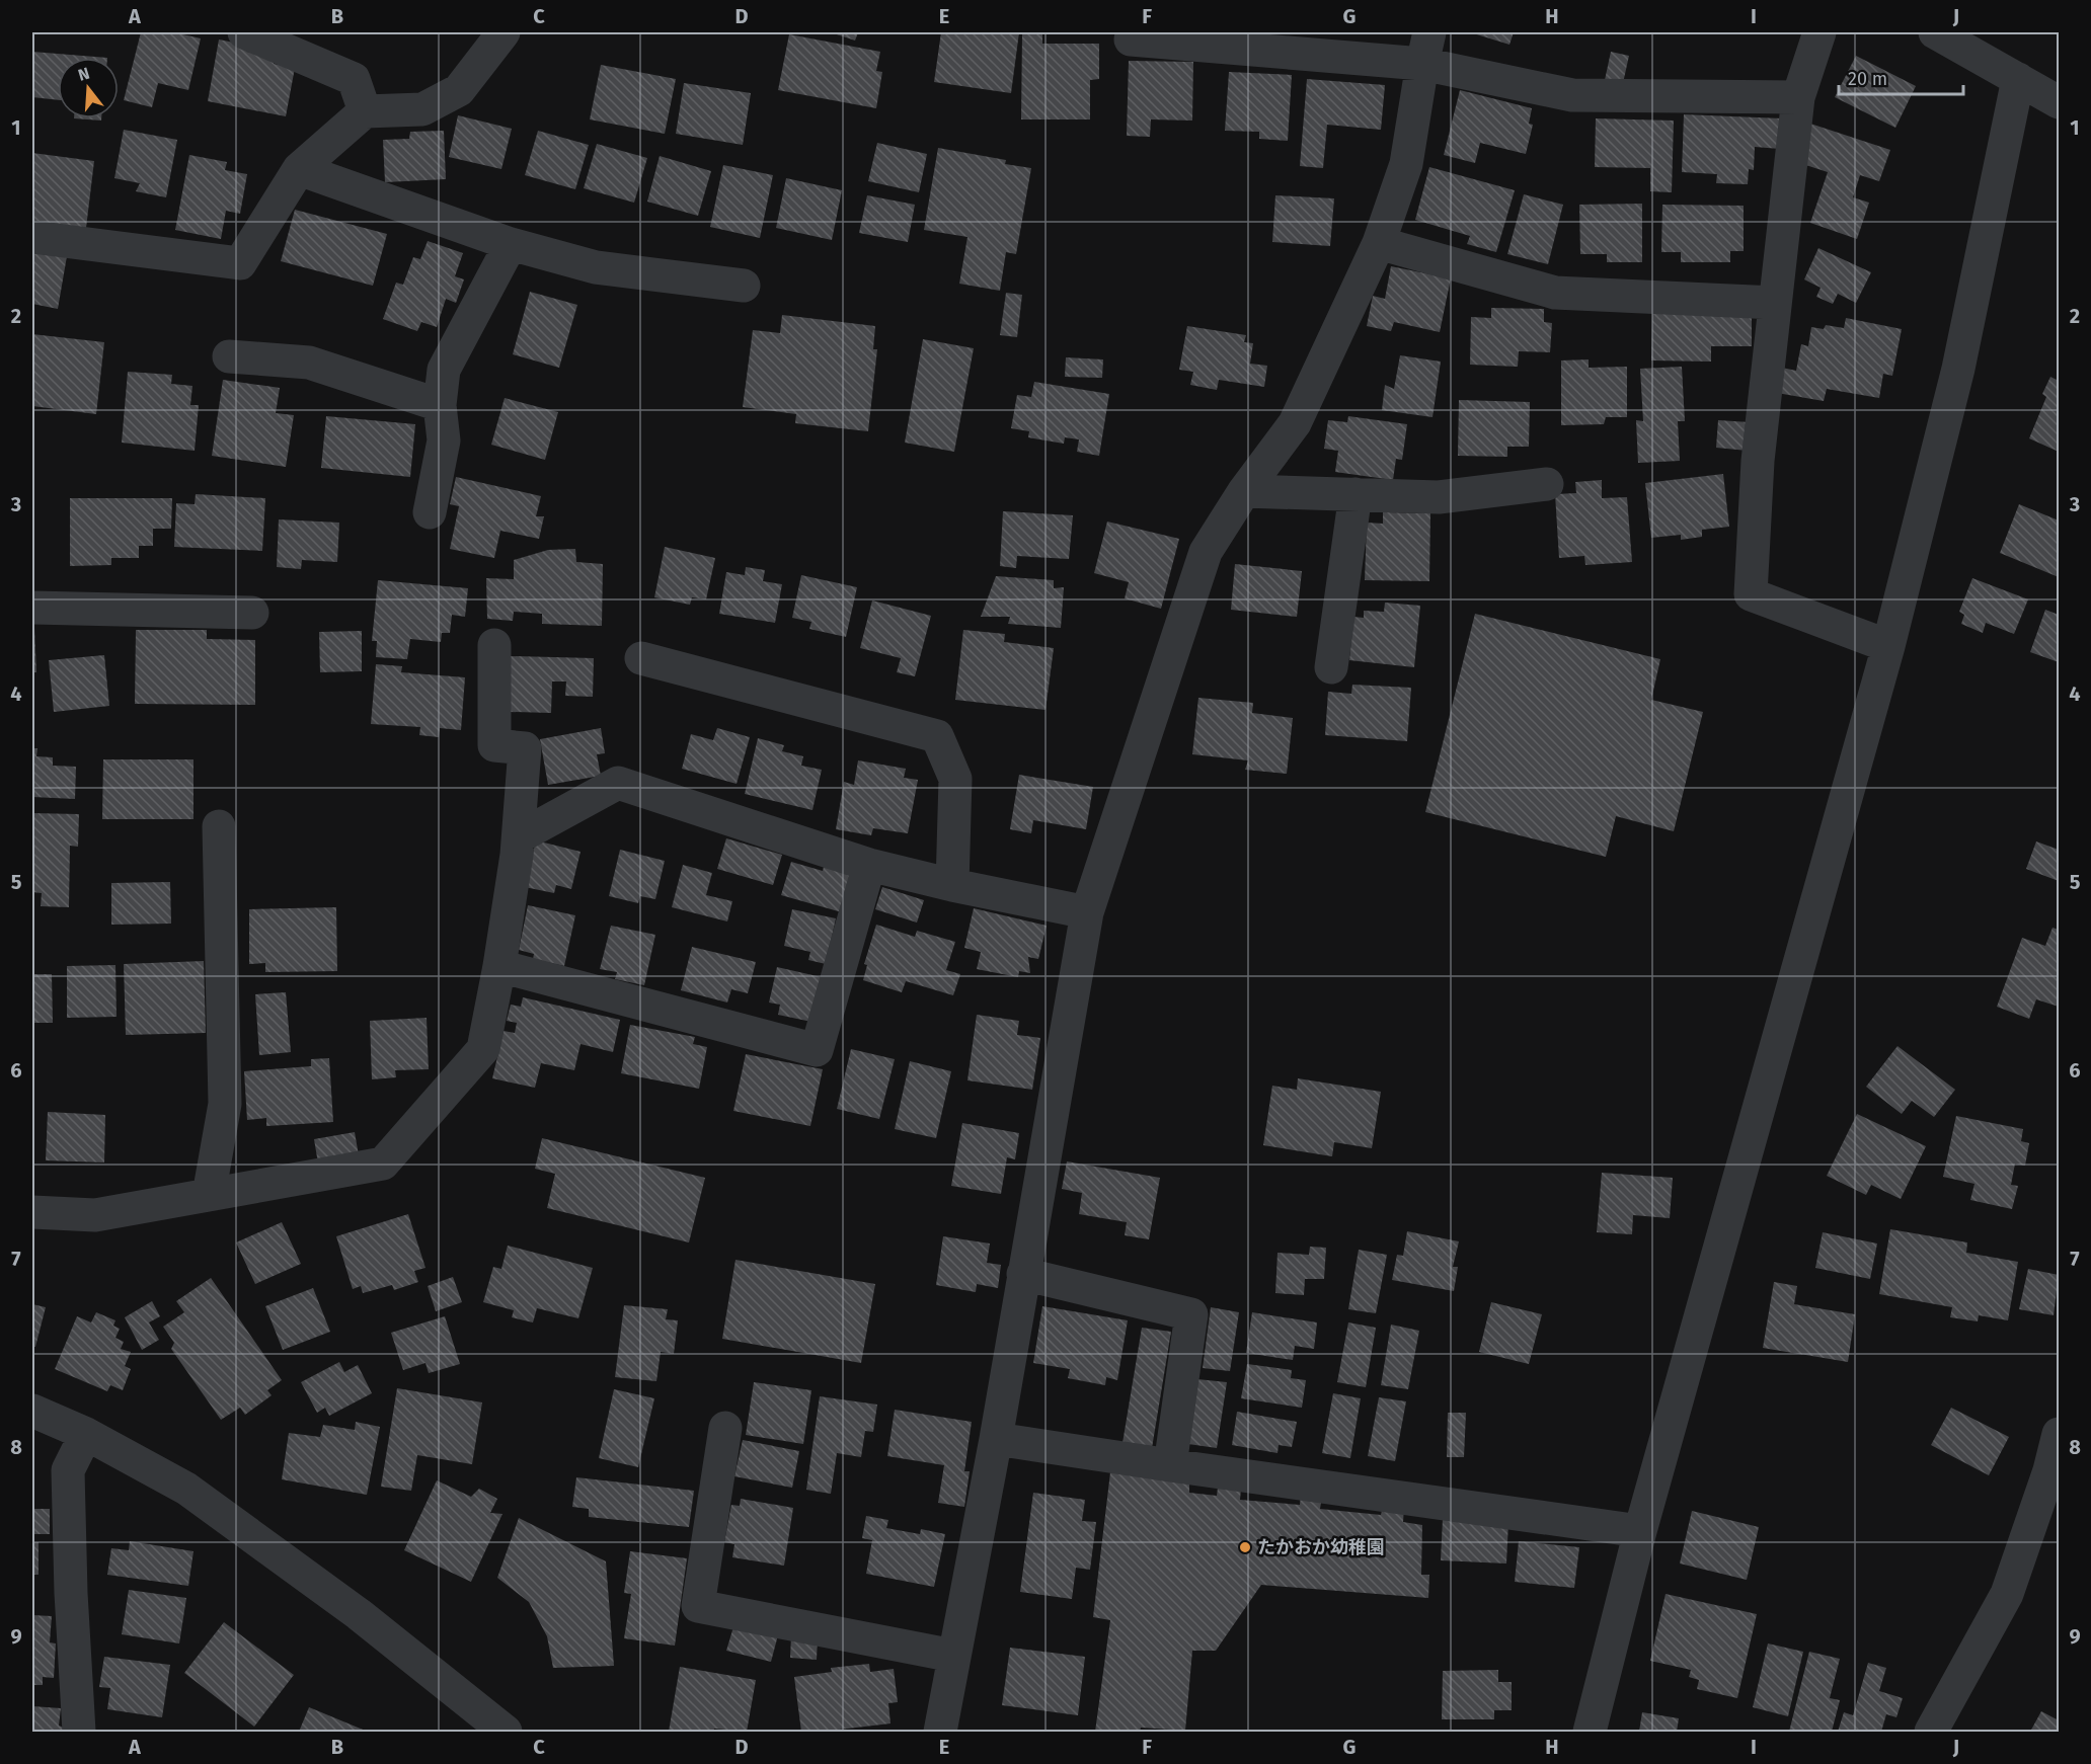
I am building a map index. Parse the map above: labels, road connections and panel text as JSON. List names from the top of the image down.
{
  "places": ["たかおか幼稚園"],
  "scale_bar": "20 m",
  "north": "top",
  "grid": {
    "columns": [
      "A",
      "B",
      "C",
      "D",
      "E",
      "F",
      "G",
      "H",
      "I",
      "J"
    ],
    "rows": [
      "1",
      "2",
      "3",
      "4",
      "5",
      "6",
      "7",
      "8",
      "9"
    ]
  }
}
